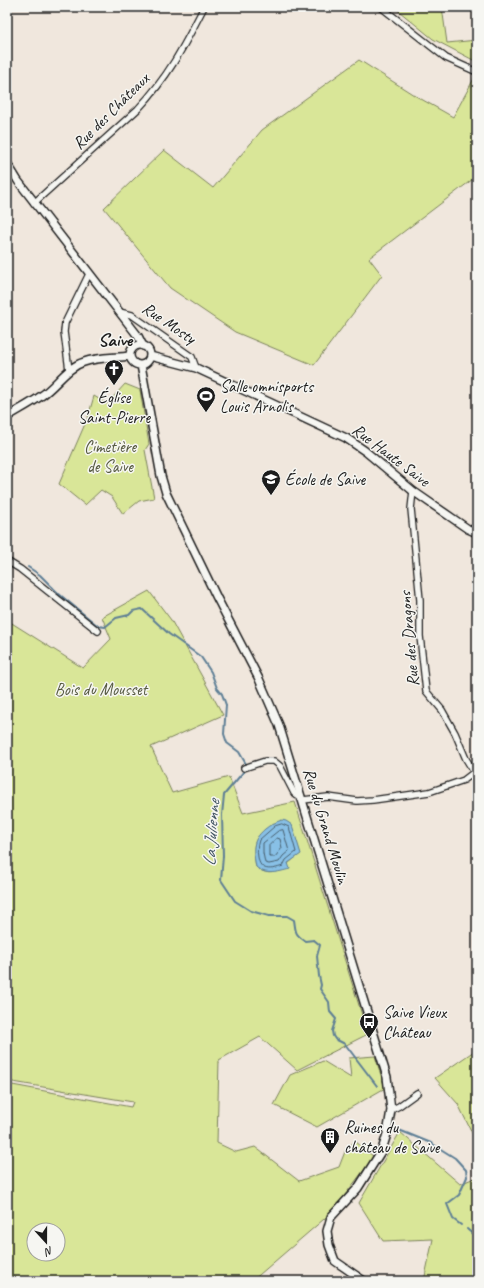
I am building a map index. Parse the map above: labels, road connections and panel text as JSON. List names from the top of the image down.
{
  "streets": {
    "street": [
      "Rue des Châteaux",
      "Rue Mosty",
      "Rue Haute Saive",
      "Rue des Dragons",
      "Rue du Grand Moulin"
    ]
  },
  "crossings": [
    ["Rue des Châteaux", "Rue Mosty"],
    ["Rue Mosty", "Rue Haute Saive"],
    ["Rue Mosty", "Rue du Grand Moulin"],
    ["Rue Haute Saive", "Rue des Dragons"]
  ],
  "districts": ["Saive"],
  "water": ["La Julienne"],
  "parks": ["Cimetière de Saive", "Bois du Mousset"],
  "places": {
    "church": ["Église Saint-Pierre"],
    "sports": ["Salle omnisports Louis Arnolis"],
    "school or university": ["École de Saive"],
    "bus stop": ["Saive Vieux Château"],
    "building": ["Ruines du château de Saive"]
  },
  "north": "bottom"
}
